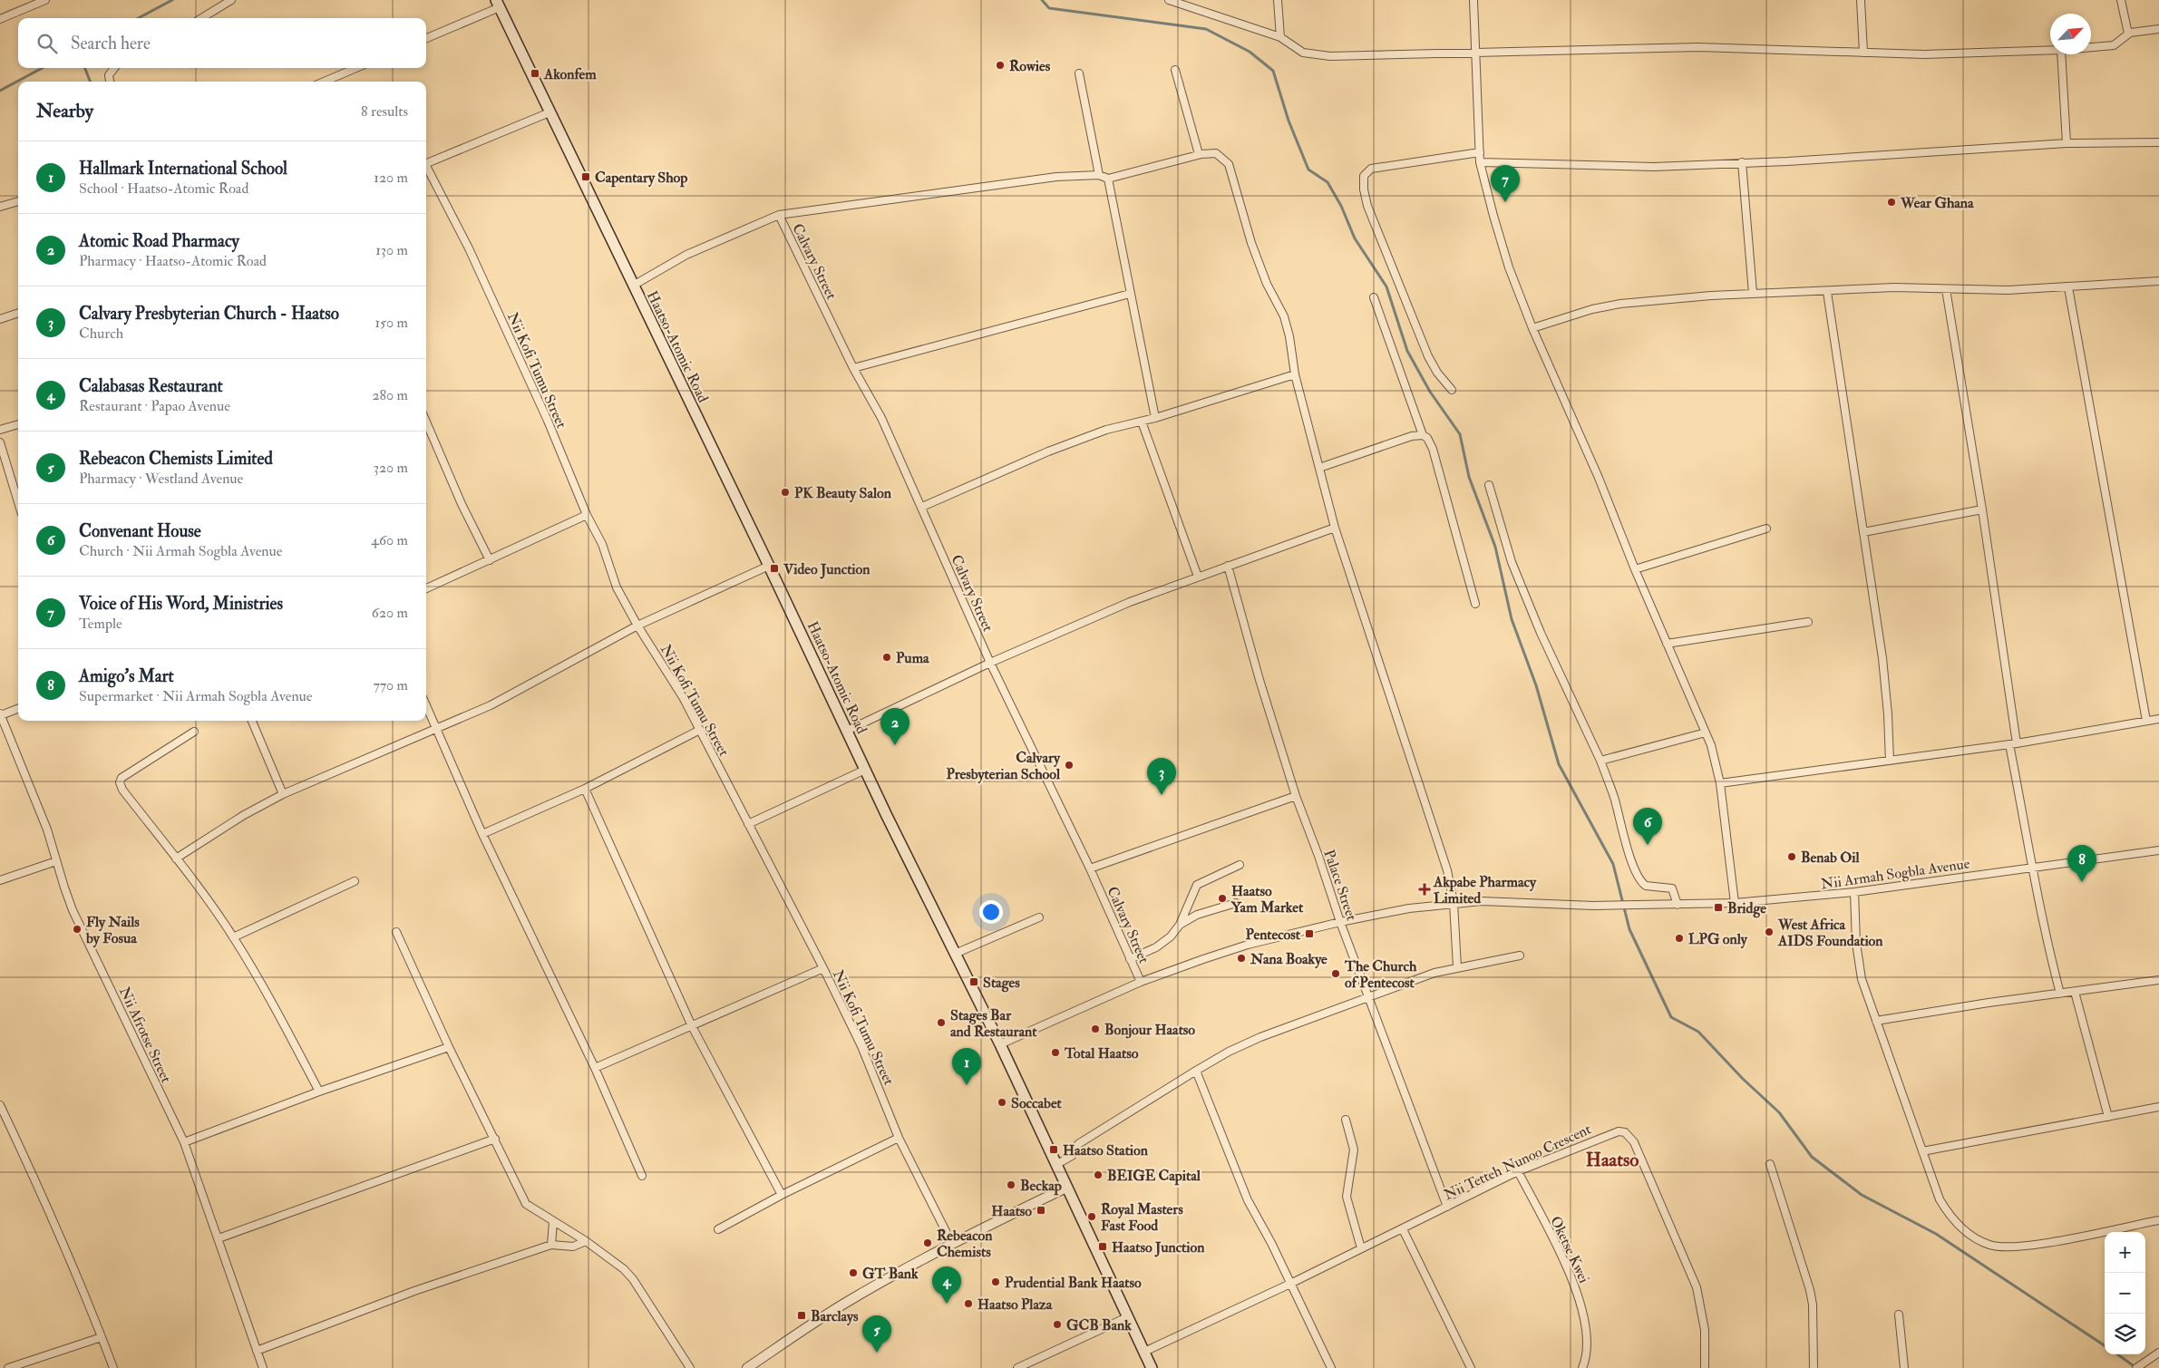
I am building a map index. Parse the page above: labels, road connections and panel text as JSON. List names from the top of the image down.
{
  "streets": {
    "main road": ["Haatso-Atomic Road"],
    "street": [
      "Calvary Street",
      "Nii Kofi Tumu Street",
      "Nii Armah Sogbla Avenue",
      "Palace Street",
      "Nii Afrotse Street",
      "Nii Tetteh Nunoo Crescent",
      "Oketse Kwei"
    ]
  },
  "crossings": [
    ["Calvary Street", "Nii Armah Sogbla Avenue"],
    ["Haatso-Atomic Road", "Nii Armah Sogbla Avenue"],
    ["Haatso-Atomic Road", "Nii Tetteh Nunoo Crescent"],
    ["Nii Armah Sogbla Avenue", "Palace Street"],
    ["Palace Street", "Nii Tetteh Nunoo Crescent"],
    ["Nii Tetteh Nunoo Crescent", "Oketse Kwei"]
  ],
  "districts": ["Haatso"],
  "places": {
    "other": [
      "Rowies",
      "Wear Ghana",
      "PK Beauty Salon",
      "Puma",
      "Calvary Presbyterian School",
      "Benab Oil",
      "Haatso Yam Market",
      "Fly Nails by Fosua",
      "West Africa AIDS Foundation",
      "LPG only",
      "Nana Boakye",
      "The Church of Pentecost",
      "Stages Bar and Restaurant",
      "Bonjour Haatso",
      "Total Haatso",
      "Soccabet",
      "BEIGE Capital",
      "Beckap",
      "Royal Masters Fast Food",
      "Rebeacon Chemists",
      "GT Bank",
      "Prudential Bank Haatso",
      "Haatso Plaza",
      "GCB Bank"
    ],
    "transit": [
      "Akonfem",
      "Capentary Shop",
      "Video Junction",
      "Bridge",
      "Pentecost",
      "Stages",
      "Haatso Station",
      "Haatso",
      "Haatso Junction",
      "Barclays"
    ],
    "health": ["Akpabe Pharmacy Limited"]
  },
  "north": "top right",
  "page": {
    "search": "Search here",
    "heading": ["Nearby", "8 results"],
    "list": [
      {
        "mark": "1",
        "name": "Hallmark International School",
        "note": "School · Haatso-Atomic Road",
        "value": "120 m"
      },
      {
        "mark": "2",
        "name": "Atomic Road Pharmacy",
        "note": "Pharmacy · Haatso-Atomic Road",
        "value": "130 m"
      },
      {
        "mark": "3",
        "name": "Calvary Presbyterian Church - Haatso",
        "note": "Church",
        "value": "150 m"
      },
      {
        "mark": "4",
        "name": "Calabasas Restaurant",
        "note": "Restaurant · Papao Avenue",
        "value": "280 m"
      },
      {
        "mark": "5",
        "name": "Rebeacon Chemists Limited",
        "note": "Pharmacy · Westland Avenue",
        "value": "320 m"
      },
      {
        "mark": "6",
        "name": "Convenant House",
        "note": "Church · Nii Armah Sogbla Avenue",
        "value": "460 m"
      },
      {
        "mark": "7",
        "name": "Voice of His Word, Ministries",
        "note": "Temple",
        "value": "620 m"
      },
      {
        "mark": "8",
        "name": "Amigo's Mart",
        "note": "Supermarket · Nii Armah Sogbla Avenue",
        "value": "770 m"
      }
    ],
    "pins": [
      "7",
      "2",
      "3",
      "6",
      "8",
      "1",
      "4",
      "5"
    ],
    "map_buttons": ["+", "−"]
  }
}
